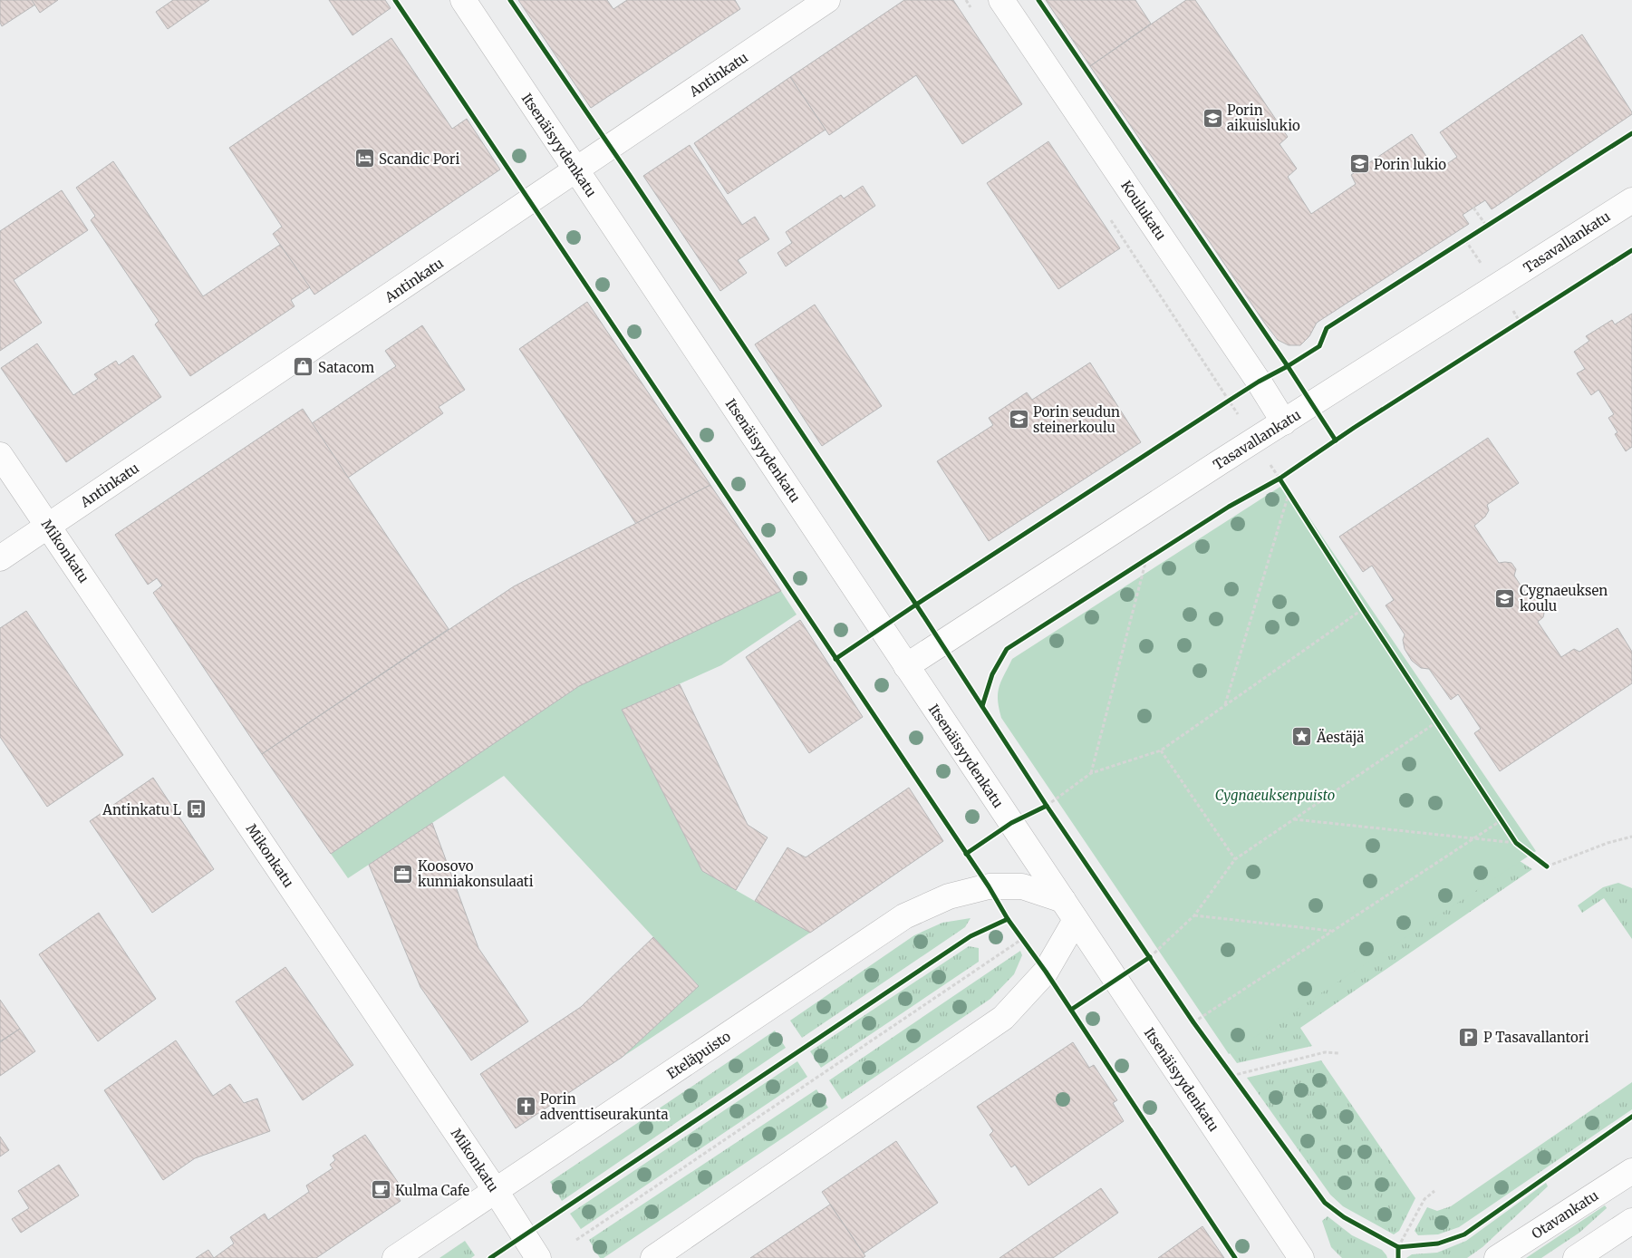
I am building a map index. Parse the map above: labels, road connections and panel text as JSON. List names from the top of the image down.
{
  "streets": {
    "street": [
      "Antinkatu",
      "Itsenäisyydenkatu",
      "Koulukatu",
      "Tasavallankatu",
      "Mikonkatu",
      "Eteläpuisto",
      "Otavankatu"
    ]
  },
  "crossings": [
    ["Antinkatu", "Itsenäisyydenkatu"],
    ["Antinkatu", "Mikonkatu"],
    ["Itsenäisyydenkatu", "Tasavallankatu"],
    ["Itsenäisyydenkatu", "Eteläpuisto"],
    ["Koulukatu", "Tasavallankatu"],
    ["Mikonkatu", "Eteläpuisto"]
  ],
  "parks": ["Cygnaeuksenpuisto"],
  "places": {
    "school or university": [
      "Porin aikuislukio",
      "Porin lukio",
      "Porin seudun steinerkoulu",
      "Cygnaeuksen koulu"
    ],
    "hotel": ["Scandic Pori"],
    "shop": ["Satacom"],
    "place": ["Äestäjä"],
    "bus stop": ["Antinkatu L"],
    "office": ["Koosovo kunniakonsulaati"],
    "parking": ["P Tasavallantori"],
    "church": ["Porin adventtiseurakunta"],
    "cafe": ["Kulma Cafe"]
  }
}
